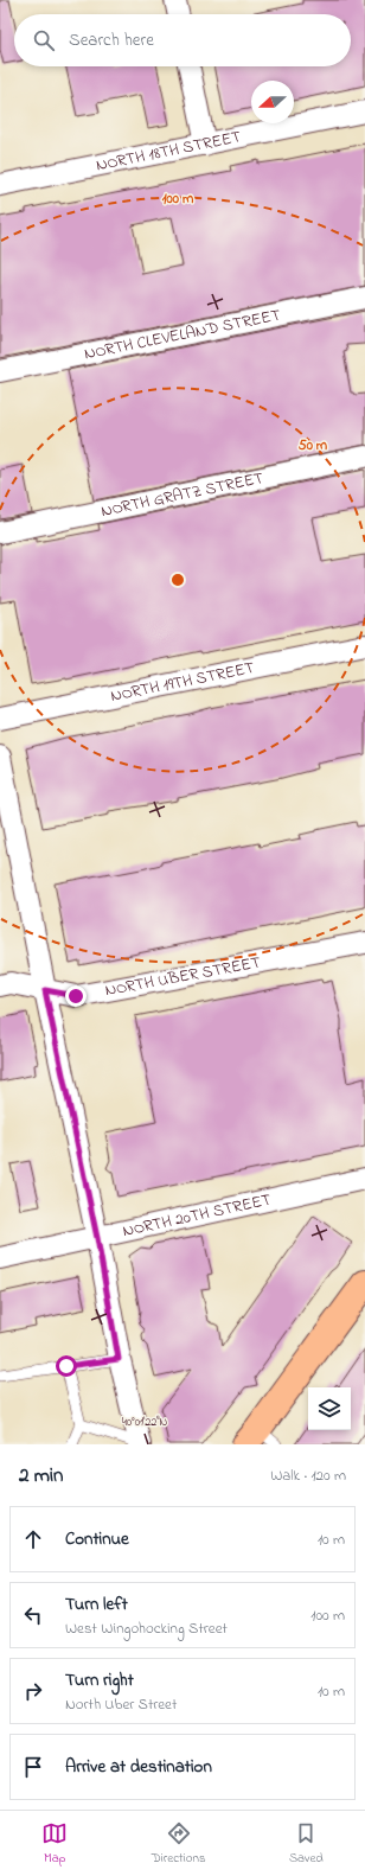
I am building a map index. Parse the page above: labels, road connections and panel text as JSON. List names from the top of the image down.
{
  "streets": {
    "street": [
      "NORTH 18TH STREET",
      "NORTH CLEVELAND STREET",
      "NORTH GRATZ STREET",
      "NORTH 19TH STREET",
      "NORTH UBER STREET",
      "NORTH 20TH STREET"
    ]
  },
  "north": "left",
  "page": {
    "search": "Search here",
    "heading": ["2 min", "Walk · 120 m"],
    "list": [
      ["Continue", "10 m"],
      ["Turn left", "West Wingohocking Street", "100 m"],
      ["Turn right", "North Uber Street", "10 m"],
      "Arrive at destination"
    ],
    "nav": ["Map", "Directions", "Saved"]
  },
  "coordinates": ["40°01'22\"N"],
  "rings": ["100 m", "50 m"]
}
